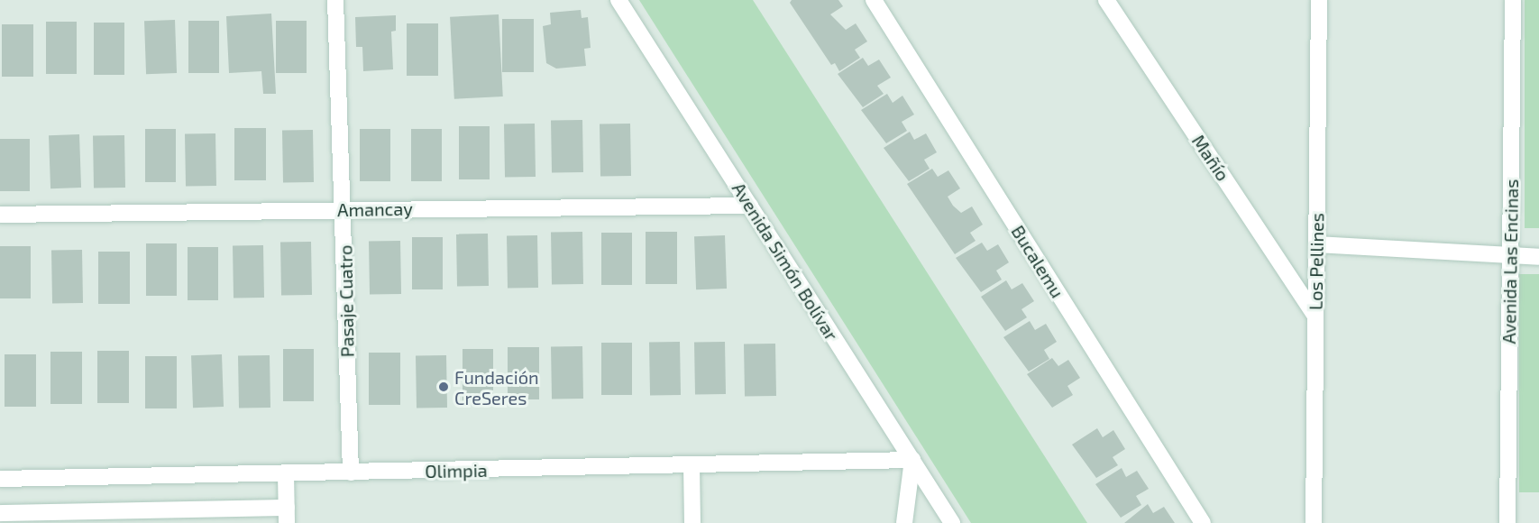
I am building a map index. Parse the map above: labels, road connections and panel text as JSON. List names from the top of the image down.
{
  "streets": {
    "street": [
      "Mañío",
      "Amancay",
      "Avenida Simón Bolívar",
      "Bucalemu",
      "Los Pellines",
      "Avenida Las Encinas",
      "Pasaje Cuatro",
      "Olimpia"
    ]
  },
  "crossings": [
    ["Mañío", "Los Pellines"],
    ["Amancay", "Avenida Simón Bolívar"],
    ["Amancay", "Pasaje Cuatro"],
    ["Avenida Simón Bolívar", "Olimpia"],
    ["Pasaje Cuatro", "Olimpia"]
  ],
  "places": ["Fundación CreSeres"]
}
